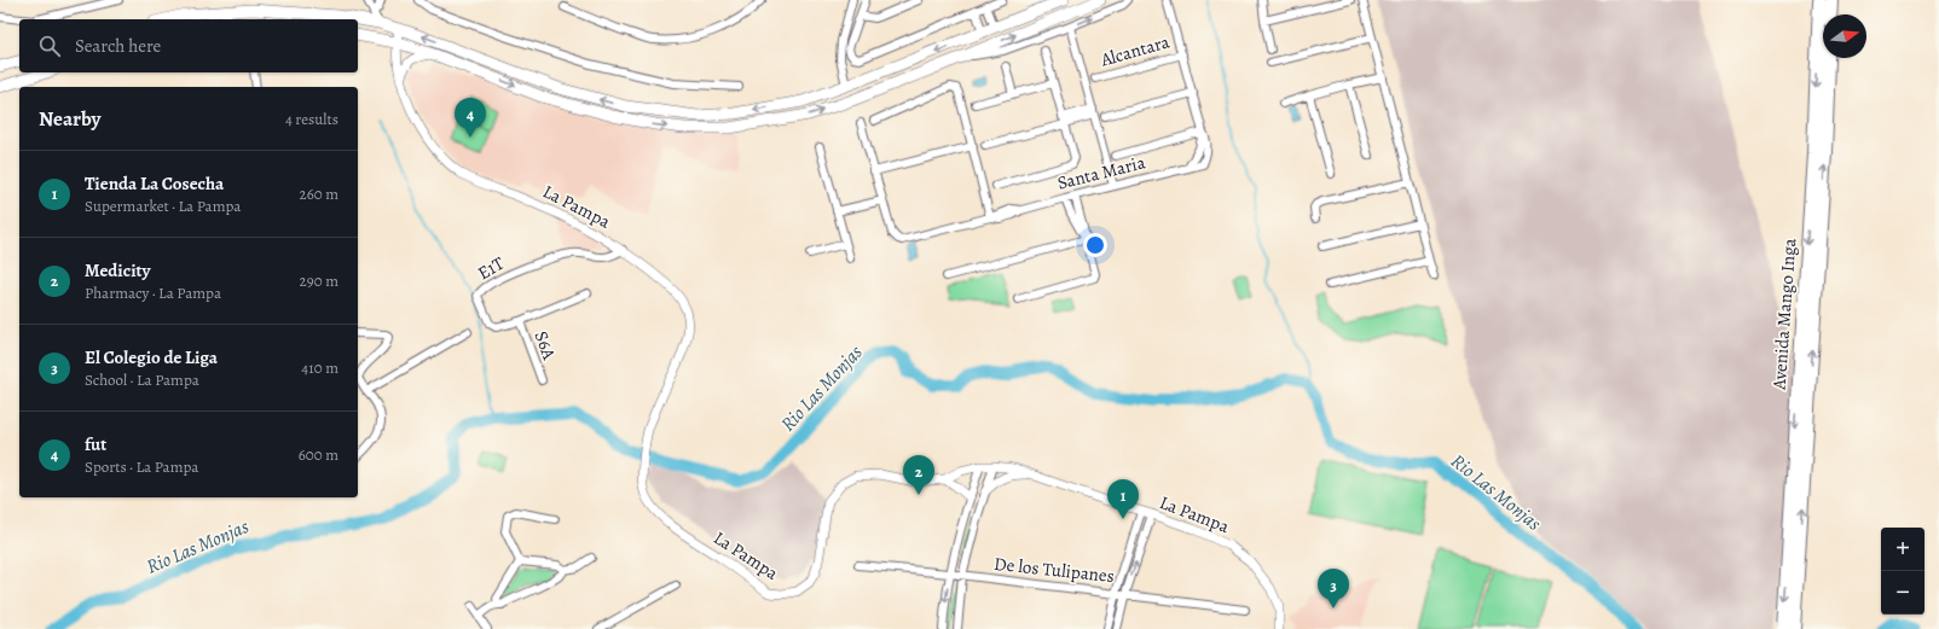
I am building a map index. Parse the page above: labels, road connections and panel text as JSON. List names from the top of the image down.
{
  "streets": {
    "highway": ["Avenida Mango Inga"],
    "street": [
      "Alcantara",
      "Santa Maria",
      "La Pampa",
      "E1T",
      "S6A",
      "De los Tulipanes"
    ]
  },
  "crossings": [
    ["Alcantara", "Santa Maria"],
    ["La Pampa", "E1T"],
    ["E1T", "S6A"]
  ],
  "water": ["Rio Las Monjas"],
  "north": "right",
  "page": {
    "search": "Search here",
    "heading": ["Nearby", "4 results"],
    "pins": [
      "4",
      "2",
      "1",
      "3"
    ],
    "list": [
      {
        "mark": "1",
        "name": "Tienda La Cosecha",
        "note": "Supermarket · La Pampa",
        "value": "260 m"
      },
      {
        "mark": "2",
        "name": "Medicity",
        "note": "Pharmacy · La Pampa",
        "value": "290 m"
      },
      {
        "mark": "3",
        "name": "El Colegio de Liga",
        "note": "School · La Pampa",
        "value": "410 m"
      },
      {
        "mark": "4",
        "name": "fut",
        "note": "Sports · La Pampa",
        "value": "600 m"
      }
    ],
    "map_buttons": ["+", "−"]
  }
}
